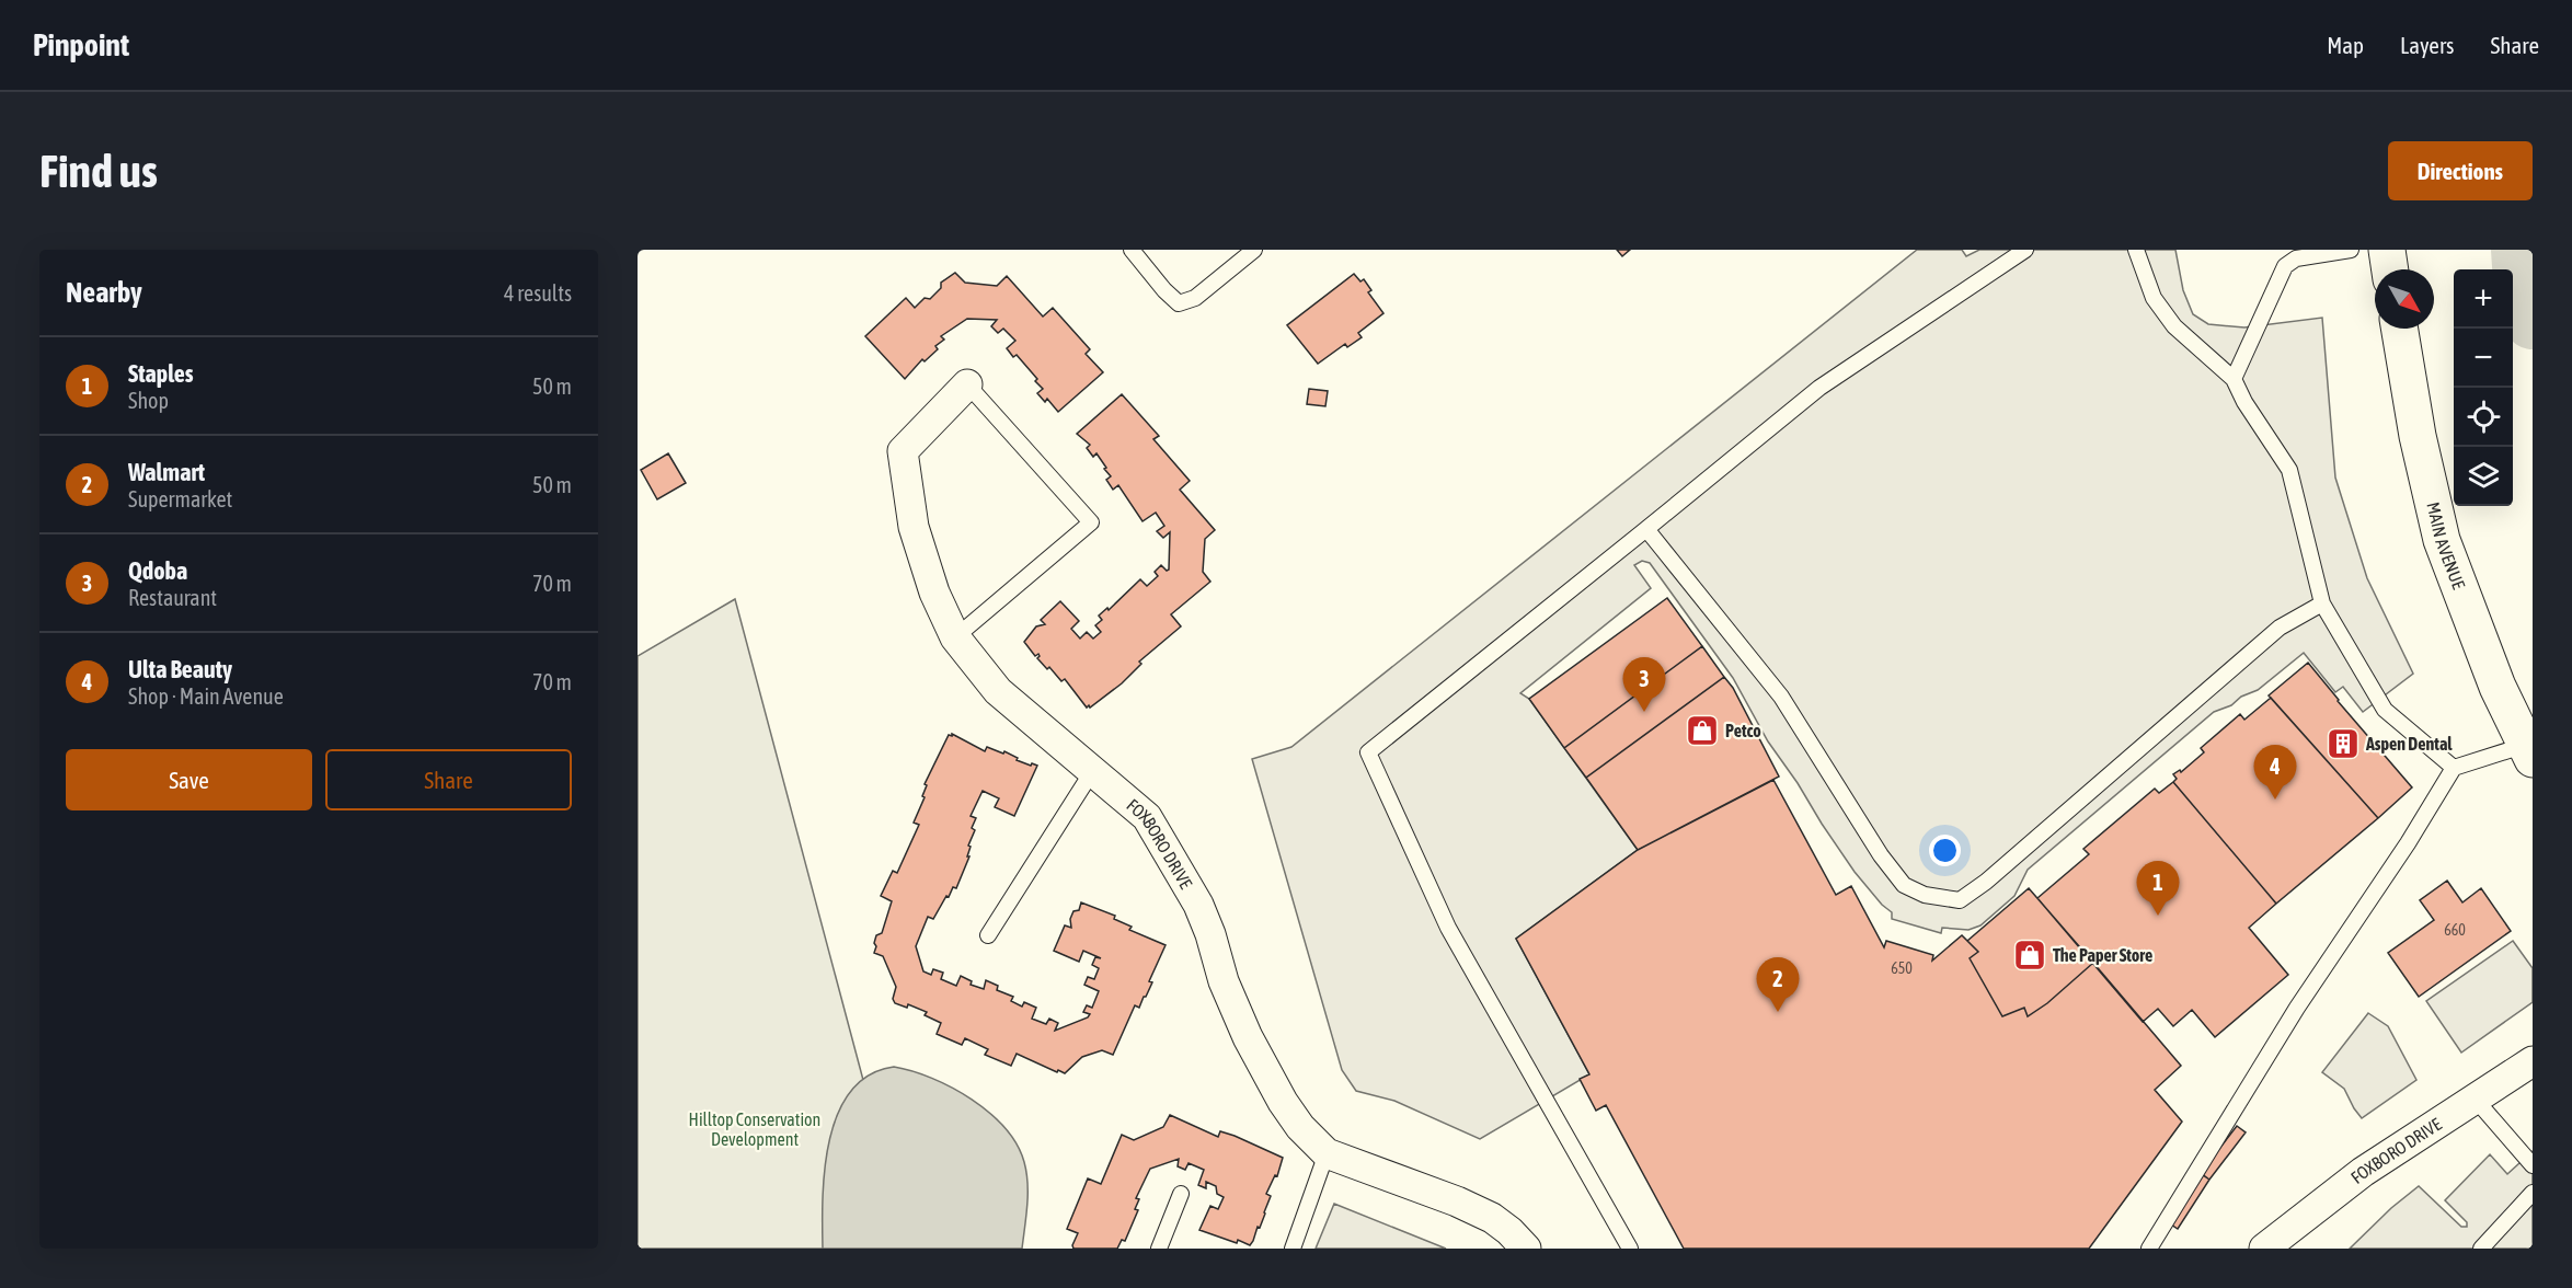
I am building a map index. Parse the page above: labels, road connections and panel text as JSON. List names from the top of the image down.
{
  "streets": {
    "highway": ["MAIN AVENUE"],
    "street": ["FOXBORO DRIVE"]
  },
  "parks": ["Hilltop Conservation Development"],
  "places": {
    "shop": ["Petco", "The Paper Store"],
    "building": ["Aspen Dental"]
  },
  "house_numbers": ["660", "650"],
  "north": "bottom right",
  "page": {
    "header": "Pinpoint",
    "nav": ["Map", "Layers", "Share"],
    "buttons": [
      "Directions",
      ["Save", "Share"]
    ],
    "title": "Find us",
    "heading": ["Nearby", "4 results"],
    "map_buttons": ["+", "−"],
    "list": [
      {
        "mark": "1",
        "name": "Staples",
        "note": "Shop",
        "value": "50 m"
      },
      {
        "mark": "2",
        "name": "Walmart",
        "note": "Supermarket",
        "value": "50 m"
      },
      {
        "mark": "3",
        "name": "Qdoba",
        "note": "Restaurant",
        "value": "70 m"
      },
      {
        "mark": "4",
        "name": "Ulta Beauty",
        "note": "Shop · Main Avenue",
        "value": "70 m"
      }
    ],
    "pins": [
      "3",
      "4",
      "1",
      "2"
    ]
  }
}
